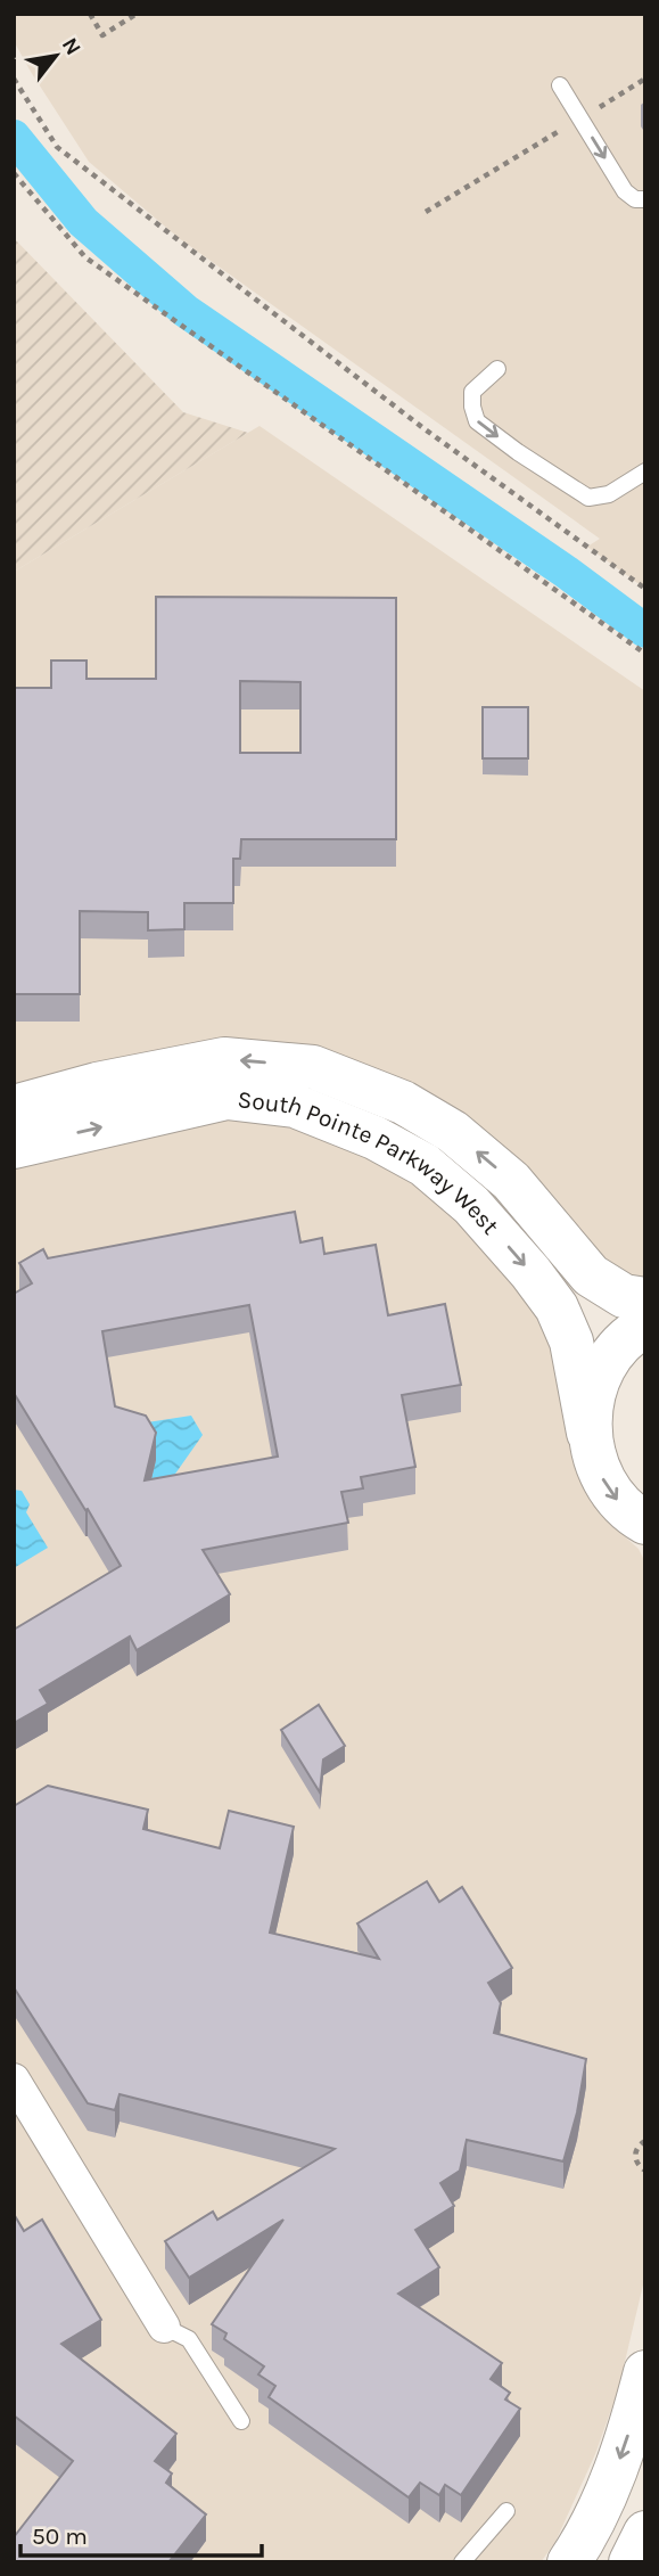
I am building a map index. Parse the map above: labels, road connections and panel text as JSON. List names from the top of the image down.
{
  "streets": {
    "street": ["South Pointe Parkway West"]
  },
  "scale_bar": "50 m",
  "north": "top right"
}
